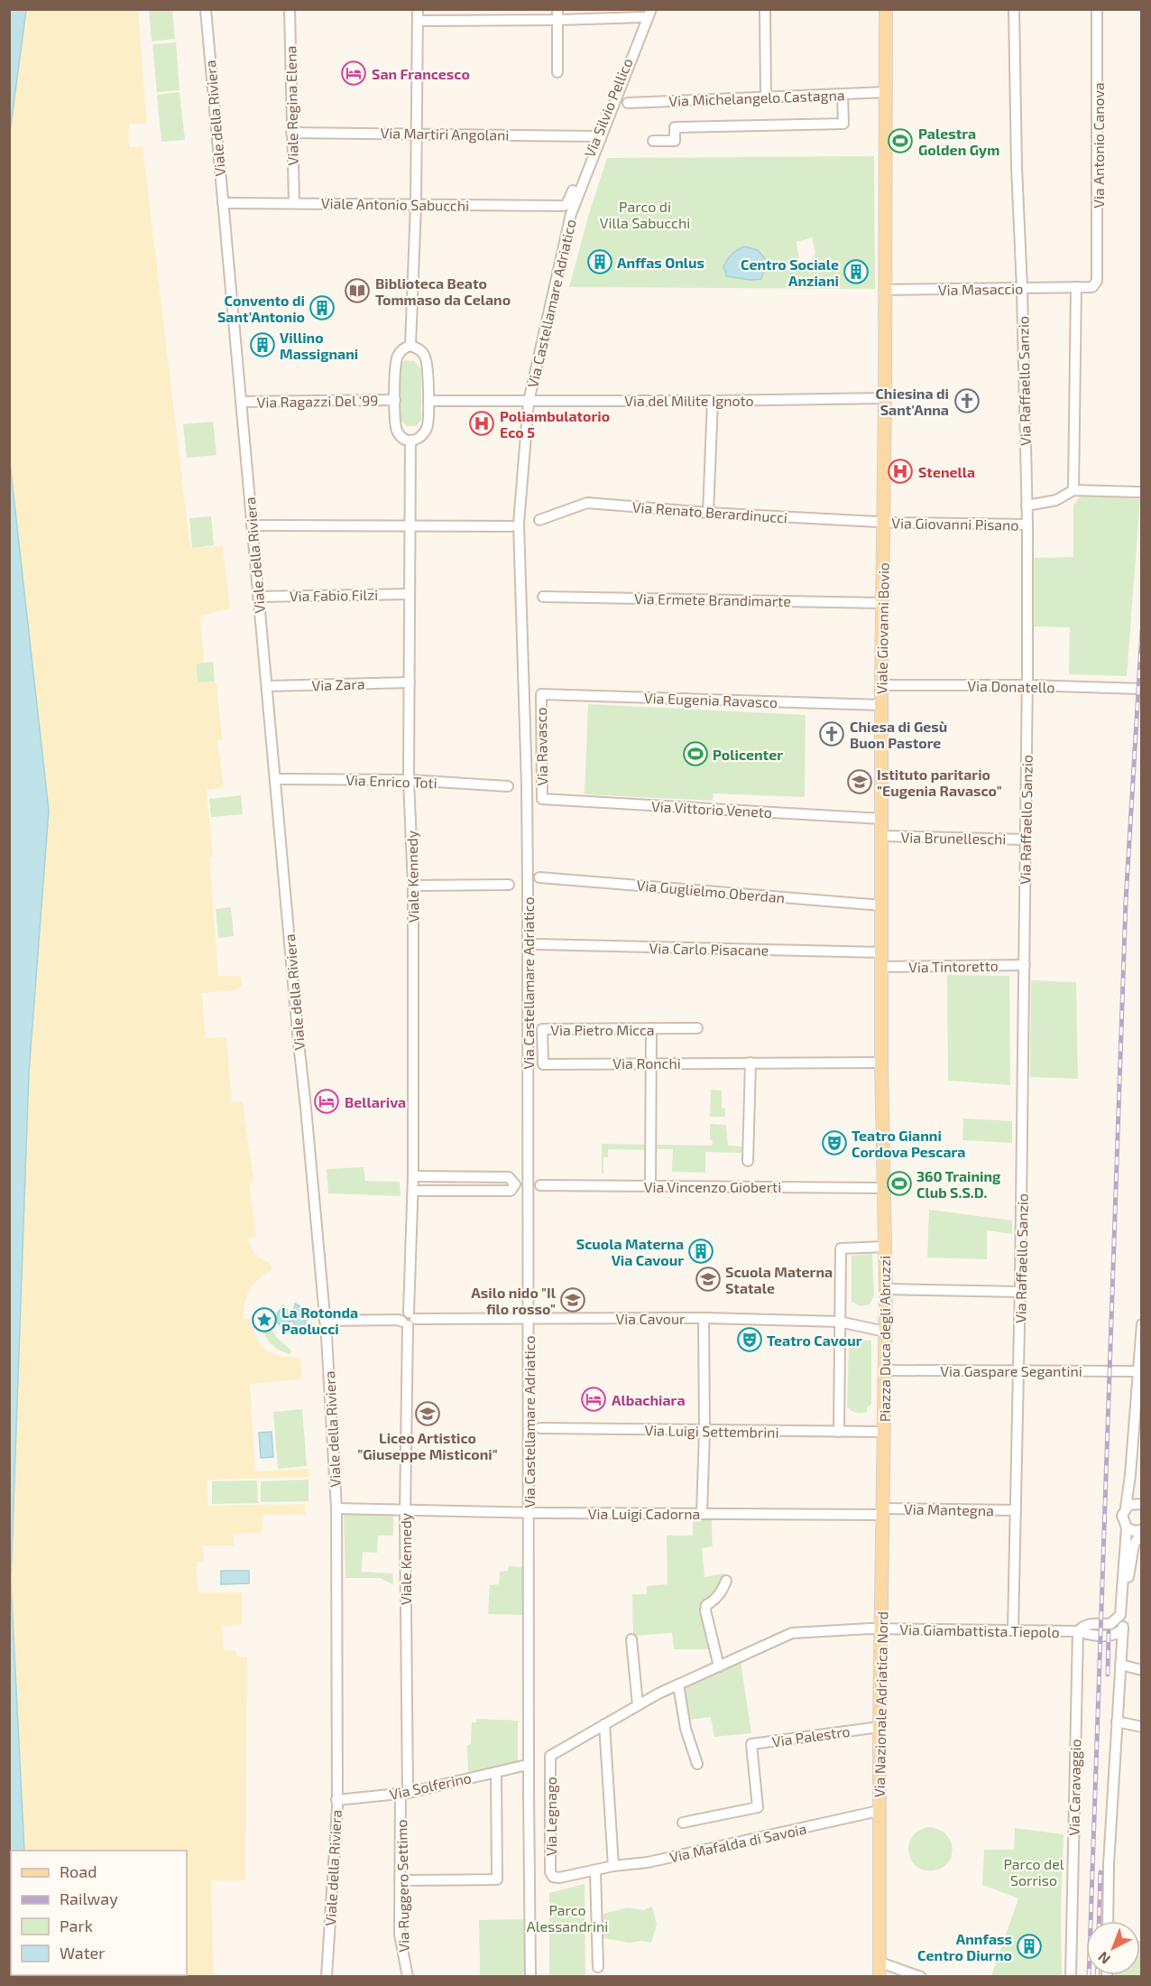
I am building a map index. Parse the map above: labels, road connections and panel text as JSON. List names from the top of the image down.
{
  "streets": {
    "main road": ["Viale Giovanni Bovio", "Piazza Duca degli Abruzzi", "Via Nazionale Adriatica Nord"],
    "street": [
      "Via Michelangelo Castagna",
      "Viale Regina Elena",
      "Via Silvio Pellico",
      "Viale della Riviera",
      "Via Martiri Angolani",
      "Via Antonio Canova",
      "Viale Antonio Sabucchi",
      "Via Masaccio",
      "Via Castellamare Adriatico",
      "Via Raffaello Sanzio",
      "Via del Milite Ignoto",
      "Via Ragazzi Del '99",
      "Via Renato Berardinucci",
      "Via Giovanni Pisano",
      "Via Fabio Filzi",
      "Via Ermete Brandimarte",
      "Via Zara",
      "Via Donatello",
      "Via Eugenia Ravasco",
      "Via Ravasco",
      "Via Enrico Toti",
      "Via Vittorio Veneto",
      "Via Brunelleschi",
      "Viale Kennedy",
      "Via Guglielmo Oberdan",
      "Via Carlo Pisacane",
      "Via Tintoretto",
      "Via Pietro Micca",
      "Via Ronchi",
      "Via Vincenzo Gioberti",
      "Via Cavour",
      "Via Gaspare Segantini",
      "Via Luigi Settembrini",
      "Via Mantegna",
      "Via Luigi Cadorna",
      "Via Giambattista Tiepolo",
      "Via Palestro",
      "Via Solferino",
      "Via Caravaggio",
      "Via Legnago",
      "Via Mafalda di Savoia",
      "Via Ruggero Settimo"
    ]
  },
  "crossings": [
    ["Via Michelangelo Castagna", "Viale Giovanni Bovio"],
    ["Viale Regina Elena", "Via Martiri Angolani"],
    ["Viale Regina Elena", "Viale Antonio Sabucchi"],
    ["Via Silvio Pellico", "Via Martiri Angolani"],
    ["Via Silvio Pellico", "Viale Antonio Sabucchi"],
    ["Viale della Riviera", "Viale Antonio Sabucchi"],
    ["Viale della Riviera", "Via Ragazzi Del '99"],
    ["Viale della Riviera", "Via Fabio Filzi"],
    ["Viale della Riviera", "Via Zara"],
    ["Viale della Riviera", "Via Enrico Toti"],
    ["Viale della Riviera", "Via Cavour"],
    ["Viale della Riviera", "Via Luigi Cadorna"],
    ["Viale della Riviera", "Via Solferino"],
    ["Via Antonio Canova", "Via Masaccio"],
    ["Via Masaccio", "Via Raffaello Sanzio"],
    ["Via Masaccio", "Viale Giovanni Bovio"],
    ["Via Castellamare Adriatico", "Via del Milite Ignoto"],
    ["Via Castellamare Adriatico", "Via Cavour"],
    ["Via Castellamare Adriatico", "Via Luigi Cadorna"],
    ["Via Raffaello Sanzio", "Via Giovanni Pisano"],
    ["Via Raffaello Sanzio", "Via Donatello"],
    ["Via Raffaello Sanzio", "Via Brunelleschi"],
    ["Via Raffaello Sanzio", "Via Tintoretto"],
    ["Via Raffaello Sanzio", "Via Gaspare Segantini"],
    ["Via Raffaello Sanzio", "Via Mantegna"],
    ["Via Raffaello Sanzio", "Via Giambattista Tiepolo"],
    ["Via del Milite Ignoto", "Viale Giovanni Bovio"],
    ["Via Renato Berardinucci", "Via Giovanni Pisano"],
    ["Via Renato Berardinucci", "Viale Giovanni Bovio"],
    ["Via Giovanni Pisano", "Viale Giovanni Bovio"],
    ["Via Fabio Filzi", "Viale Kennedy"],
    ["Via Ermete Brandimarte", "Viale Giovanni Bovio"],
    ["Viale Giovanni Bovio", "Via Donatello"],
    ["Viale Giovanni Bovio", "Via Eugenia Ravasco"],
    ["Viale Giovanni Bovio", "Via Vittorio Veneto"],
    ["Viale Giovanni Bovio", "Via Brunelleschi"],
    ["Viale Giovanni Bovio", "Via Guglielmo Oberdan"],
    ["Viale Giovanni Bovio", "Via Carlo Pisacane"],
    ["Viale Giovanni Bovio", "Via Tintoretto"],
    ["Viale Giovanni Bovio", "Via Ronchi"],
    ["Viale Giovanni Bovio", "Via Vincenzo Gioberti"],
    ["Viale Giovanni Bovio", "Piazza Duca degli Abruzzi"],
    ["Via Zara", "Viale Kennedy"],
    ["Via Eugenia Ravasco", "Via Ravasco"],
    ["Via Ravasco", "Via Vittorio Veneto"],
    ["Via Enrico Toti", "Viale Kennedy"],
    ["Viale Kennedy", "Via Cavour"],
    ["Viale Kennedy", "Via Luigi Cadorna"],
    ["Viale Kennedy", "Via Solferino"],
    ["Viale Kennedy", "Via Ruggero Settimo"],
    ["Via Pietro Micca", "Via Ronchi"],
    ["Via Cavour", "Piazza Duca degli Abruzzi"],
    ["Piazza Duca degli Abruzzi", "Via Gaspare Segantini"],
    ["Piazza Duca degli Abruzzi", "Via Luigi Settembrini"],
    ["Piazza Duca degli Abruzzi", "Via Nazionale Adriatica Nord"],
    ["Via Luigi Settembrini", "Via Nazionale Adriatica Nord"],
    ["Via Mantegna", "Via Luigi Cadorna"],
    ["Via Mantegna", "Via Nazionale Adriatica Nord"],
    ["Via Luigi Cadorna", "Via Nazionale Adriatica Nord"],
    ["Via Giambattista Tiepolo", "Via Nazionale Adriatica Nord"],
    ["Via Giambattista Tiepolo", "Via Caravaggio"],
    ["Via Nazionale Adriatica Nord", "Via Palestro"],
    ["Via Nazionale Adriatica Nord", "Via Mafalda di Savoia"],
    ["Via Solferino", "Via Ruggero Settimo"],
    ["Via Legnago", "Via Mafalda di Savoia"]
  ],
  "parks": ["Parco di Villa Sabucchi", "Parco del Sorriso", "Parco Alessandrini"],
  "places": {
    "hotel": ["San Francesco", "Bellariva", "Albachiara"],
    "sports": ["Palestra Golden Gym", "Policenter", "360 Training Club S.S.D."],
    "building": [
      "Anffas Onlus",
      "Centro Sociale Anziani",
      "Convento di Sant'Antonio",
      "Villino Massignani",
      "Scuola Materna Via Cavour",
      "Annfass Centro Diurno"
    ],
    "library": ["Biblioteca Beato Tommaso da Celano"],
    "church": ["Chiesina di Sant'Anna", "Chiesa di Gesù Buon Pastore"],
    "hospital": ["Poliambulatorio Eco 5", "Stenella"],
    "school or university": [
      "Istituto paritario \"Eugenia Ravasco\"",
      "Scuola Materna Statale",
      "Asilo nido \"Il filo rosso\"",
      "Liceo Artistico \"Giuseppe Misticoni\""
    ],
    "theatre": ["Teatro Gianni Cordova Pescara", "Teatro Cavour"],
    "place": ["La Rotonda Paolucci"]
  },
  "legend": [
    "Road",
    "Railway",
    "Park",
    "Water"
  ],
  "north": "bottom left"
}
